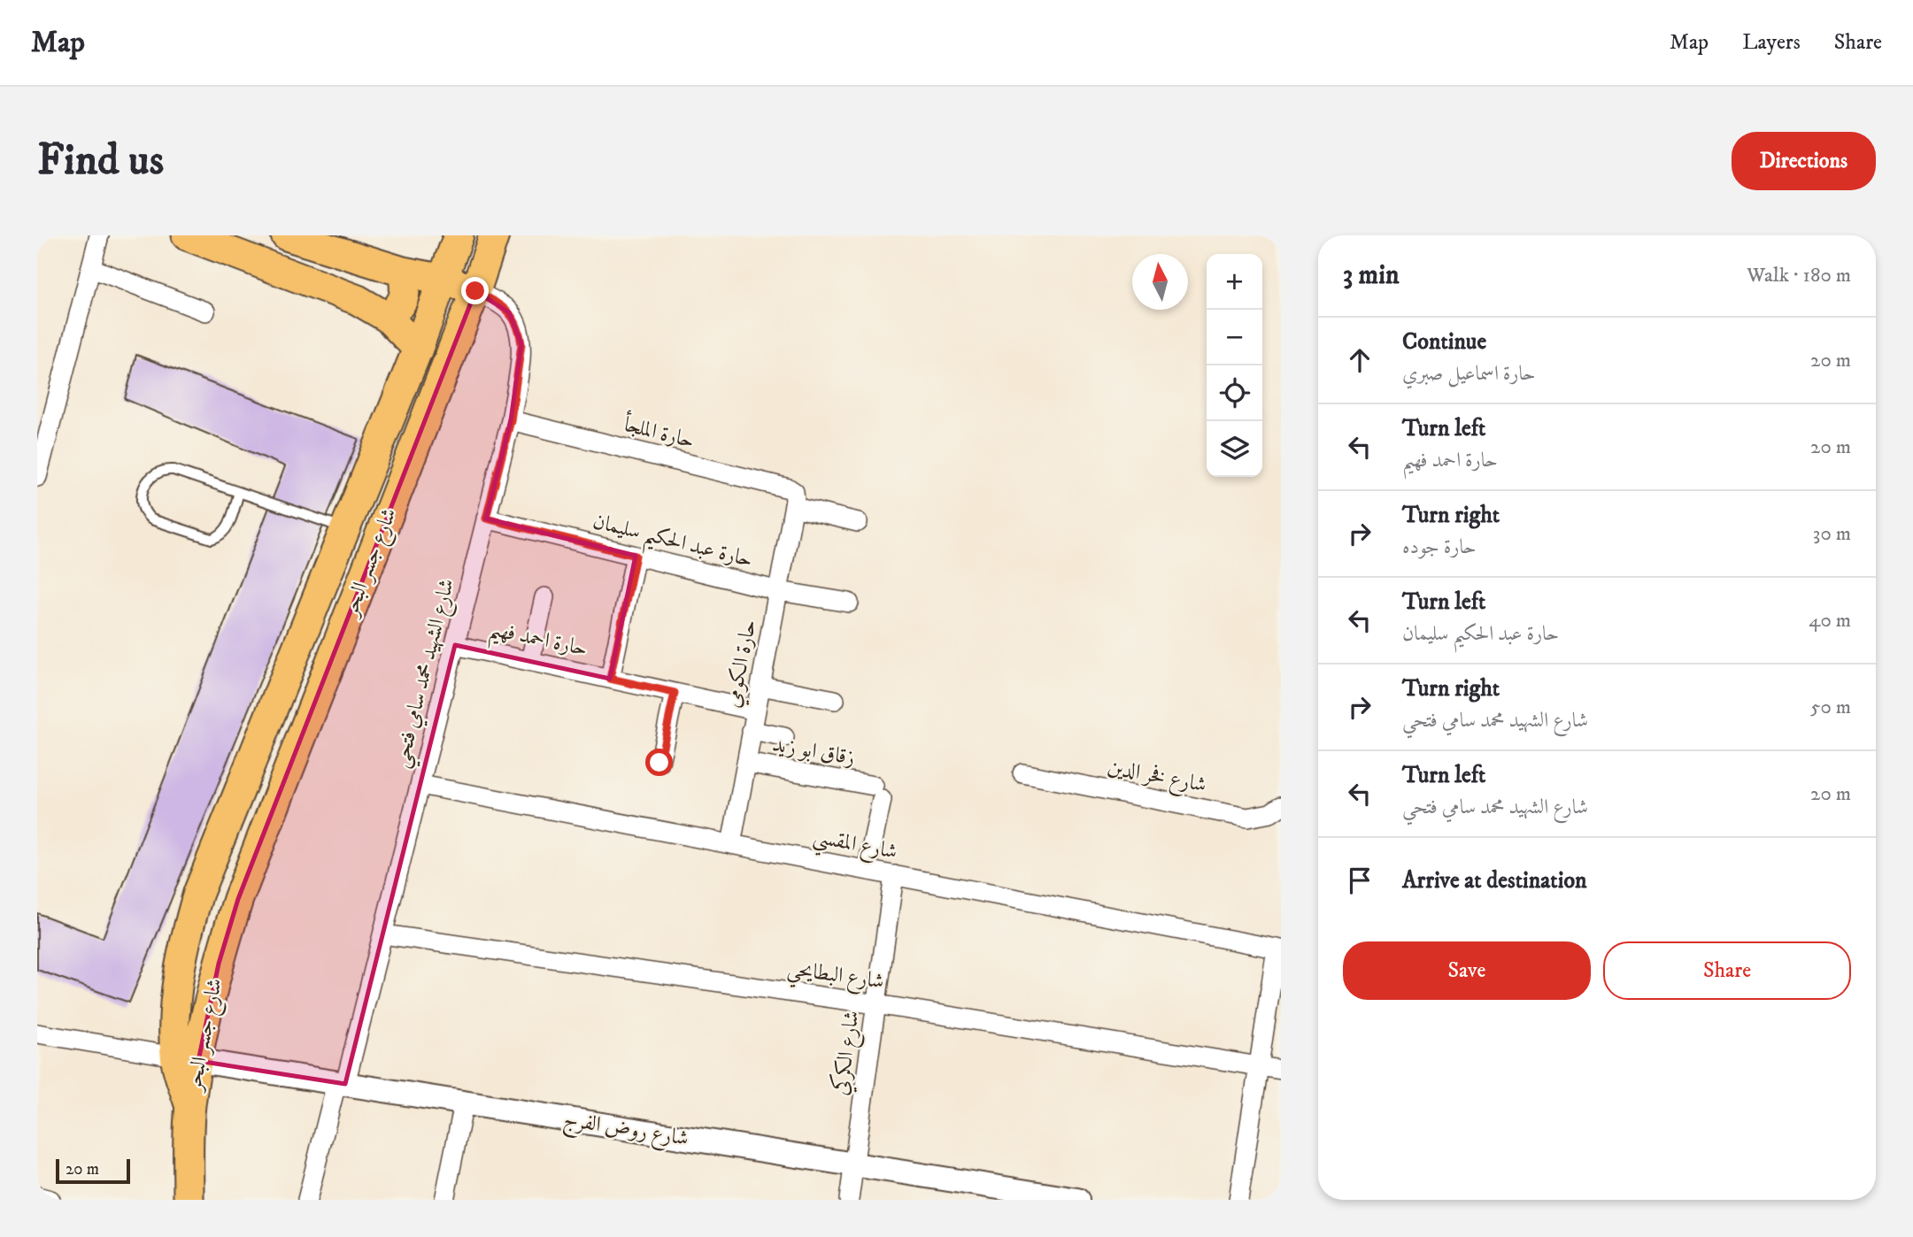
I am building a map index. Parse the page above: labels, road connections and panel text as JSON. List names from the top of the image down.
{
  "streets": {
    "main road": ["شارع جسر البحر"],
    "street": [
      "حارة الملجأ",
      "حارة عبد الحكيم سليمان",
      "حارة احمد فهيم",
      "حارة الكومي",
      "شارع الشهيد محمد سامي فتحي",
      "زقاق ابو زيد",
      "شارع فخر الدين",
      "شارع المقسي",
      "شارع البطايحي",
      "شارع الكركي",
      "شارع روض الفرج"
    ]
  },
  "crossings": [
    ["حارة الملجأ", "حارة الكومي"],
    ["حارة الملجأ", "شارع الشهيد محمد سامي فتحي"],
    ["حارة عبد الحكيم سليمان", "حارة الكومي"],
    ["حارة عبد الحكيم سليمان", "شارع الشهيد محمد سامي فتحي"],
    ["شارع جسر البحر", "شارع الشهيد محمد سامي فتحي"],
    ["شارع جسر البحر", "شارع روض الفرج"],
    ["حارة احمد فهيم", "حارة الكومي"],
    ["حارة احمد فهيم", "شارع الشهيد محمد سامي فتحي"],
    ["حارة الكومي", "زقاق ابو زيد"],
    ["حارة الكومي", "شارع المقسي"],
    ["شارع الشهيد محمد سامي فتحي", "شارع المقسي"],
    ["شارع الشهيد محمد سامي فتحي", "شارع البطايحي"],
    ["شارع الشهيد محمد سامي فتحي", "شارع روض الفرج"],
    ["زقاق ابو زيد", "شارع المقسي"],
    ["شارع المقسي", "شارع الكركي"],
    ["شارع البطايحي", "شارع الكركي"],
    ["شارع الكركي", "شارع روض الفرج"]
  ],
  "scale_bar": "20 m",
  "north": "top",
  "page": {
    "header": "Map",
    "nav": ["Map", "Layers", "Share"],
    "buttons": [
      "Directions",
      ["Save", "Share"]
    ],
    "title": "Find us",
    "heading": ["3 min", "Walk · 180 m"],
    "map_buttons": ["+", "−"],
    "list": [
      ["Continue", "حارة اسماعيل صبري", "20 m"],
      ["Turn left", "حارة احمد فهيم", "20 m"],
      ["Turn right", "حارة جوده", "30 m"],
      ["Turn left", "حارة عبد الحكيم سليمان", "40 m"],
      ["Turn right", "شارع الشهيد محمد سامي فتحي", "50 m"],
      ["Turn left", "شارع الشهيد محمد سامي فتحي", "20 m"],
      "Arrive at destination"
    ],
    "scale": "20 m"
  }
}
